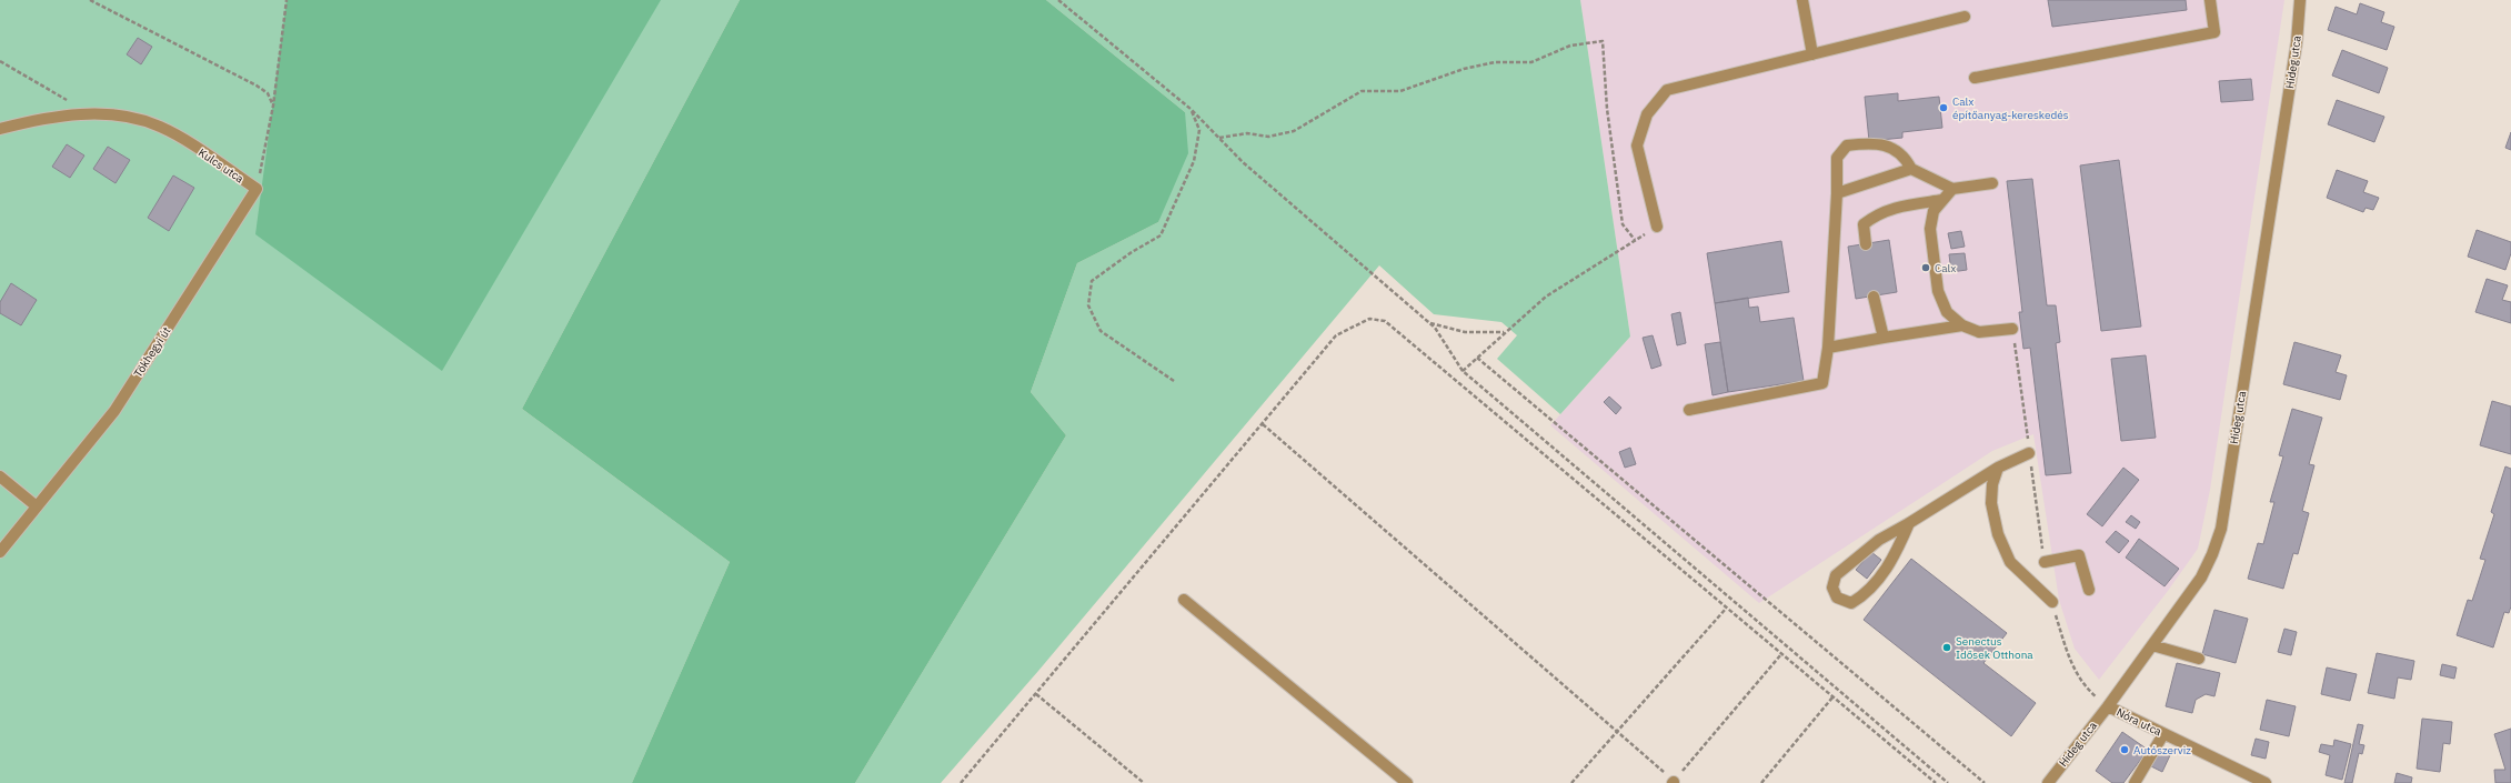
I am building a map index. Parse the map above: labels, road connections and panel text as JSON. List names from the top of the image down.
{
  "streets": {
    "street": [
      "Hideg utca",
      "Kulcs utca",
      "Tökhegyi út",
      "Nóra utca"
    ]
  },
  "crossings": [
    ["Hideg utca", "Nóra utca"],
    ["Kulcs utca", "Tökhegyi út"]
  ],
  "places": [
    "Calx építőanyag-kereskedés",
    "Calx",
    "Senectus Idősek Otthona",
    "Autószerviz"
  ]
}
